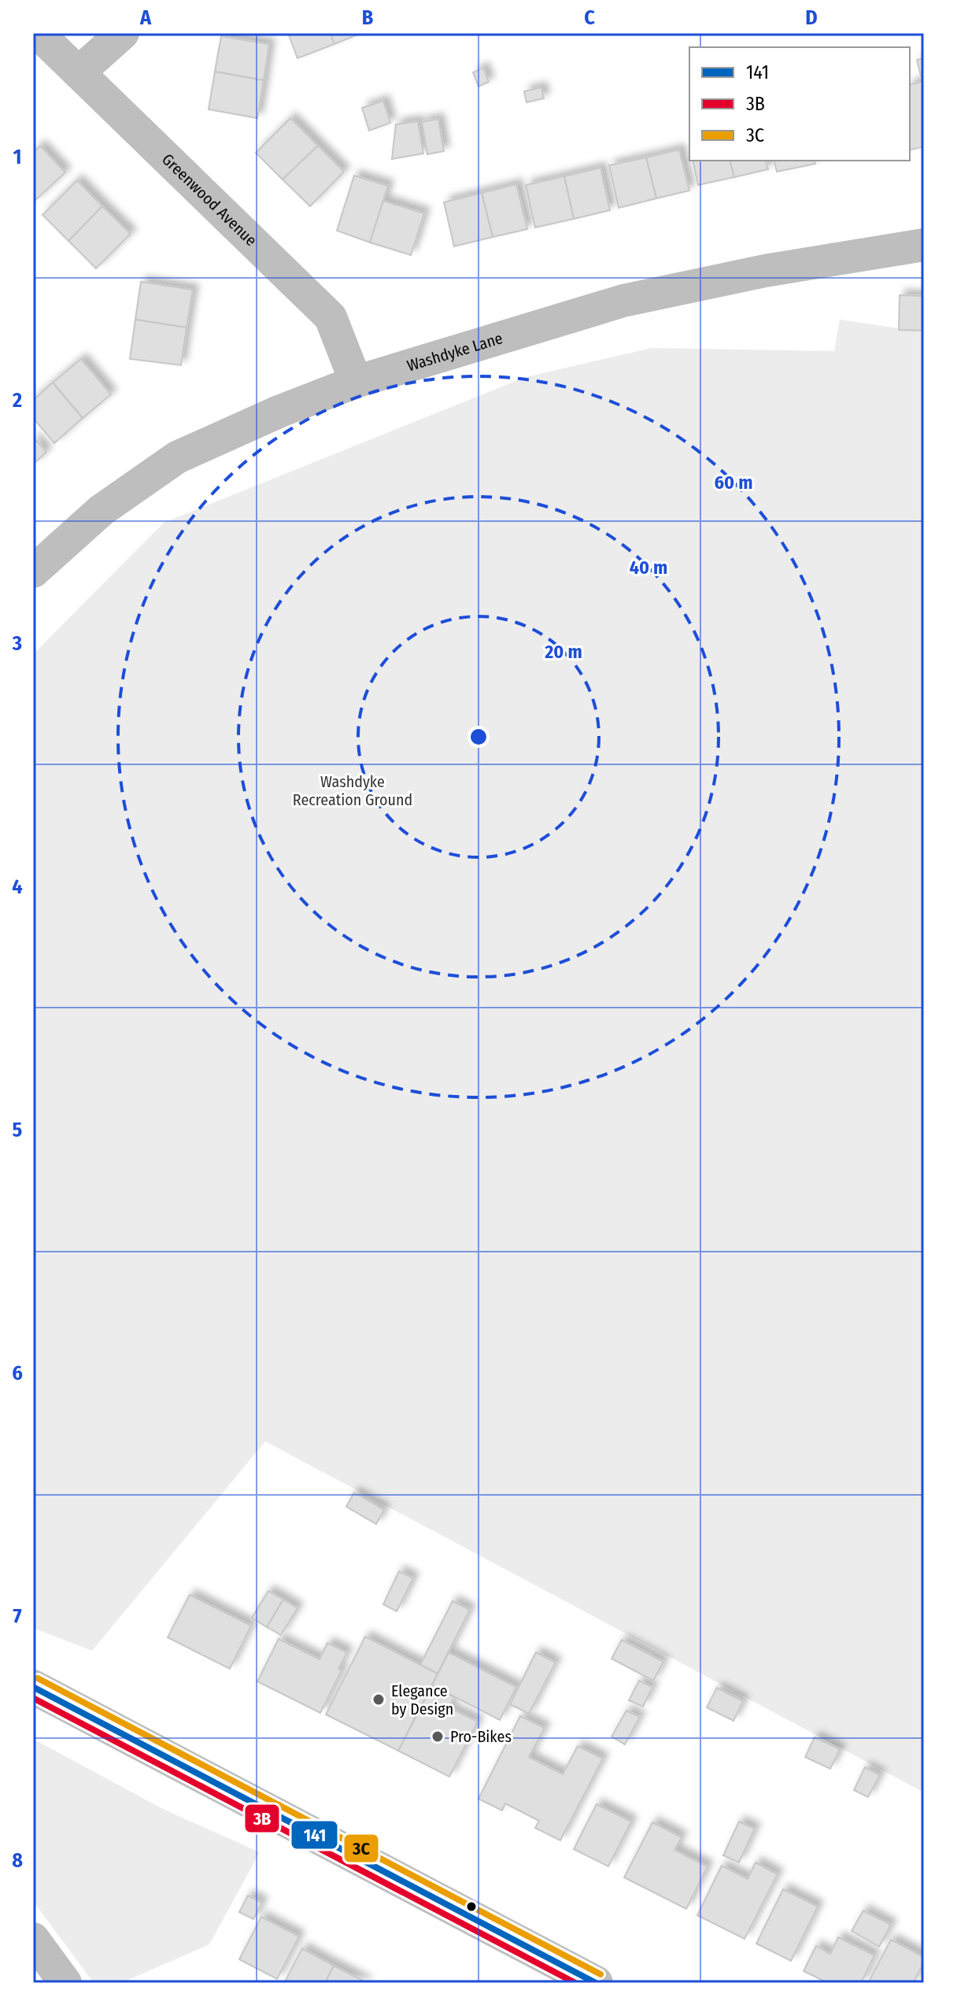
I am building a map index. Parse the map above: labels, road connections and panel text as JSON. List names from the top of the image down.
{
  "streets": {
    "street": ["Greenwood Avenue", "Washdyke Lane"]
  },
  "crossings": [
    ["Greenwood Avenue", "Washdyke Lane"]
  ],
  "parks": ["Washdyke Recreation Ground"],
  "places": ["Elegance by Design", "Pro-Bikes"],
  "lines": ["transit line 3C", "transit line 141", "transit line 3B"],
  "legend": ["141", "3B", "3C"],
  "grid": {
    "columns": [
      "A",
      "B",
      "C",
      "D"
    ],
    "rows": [
      "1",
      "2",
      "3",
      "4",
      "5",
      "6",
      "7",
      "8"
    ]
  },
  "rings": ["60 m", "40 m", "20 m"]
}
